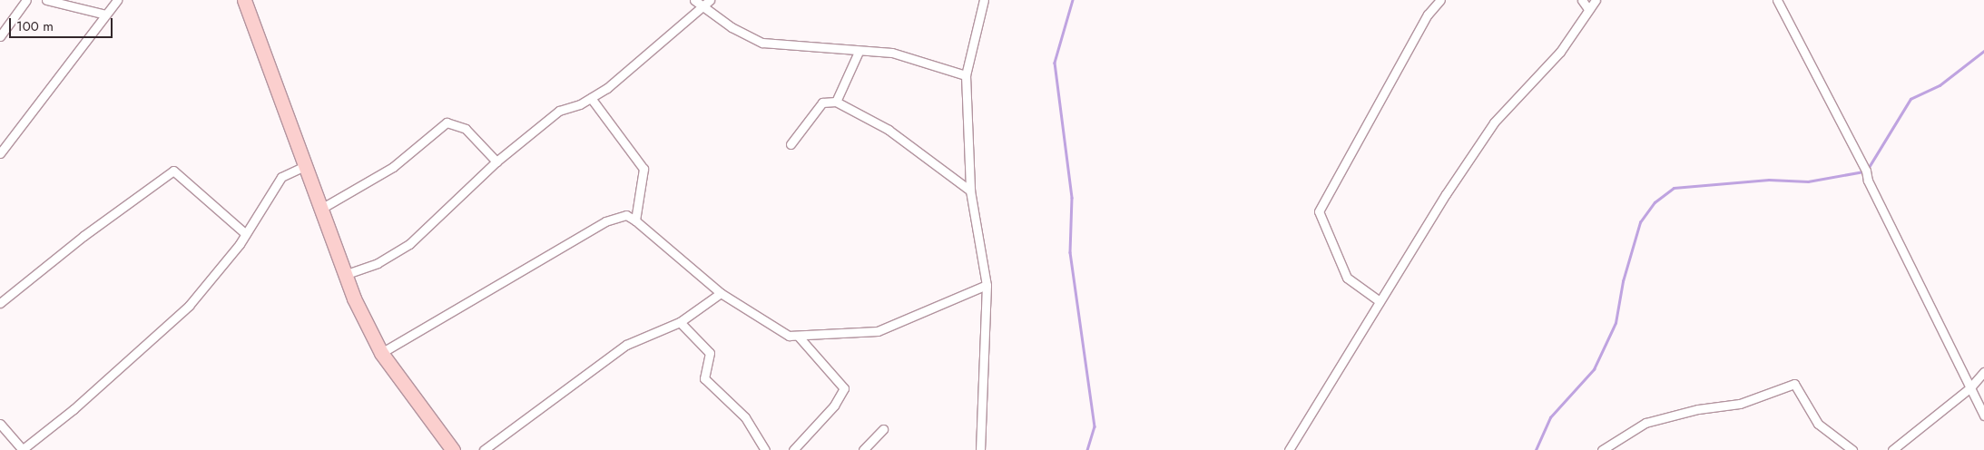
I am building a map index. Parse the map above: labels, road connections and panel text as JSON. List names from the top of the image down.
{
  "scale_bar": "100 m"
}
